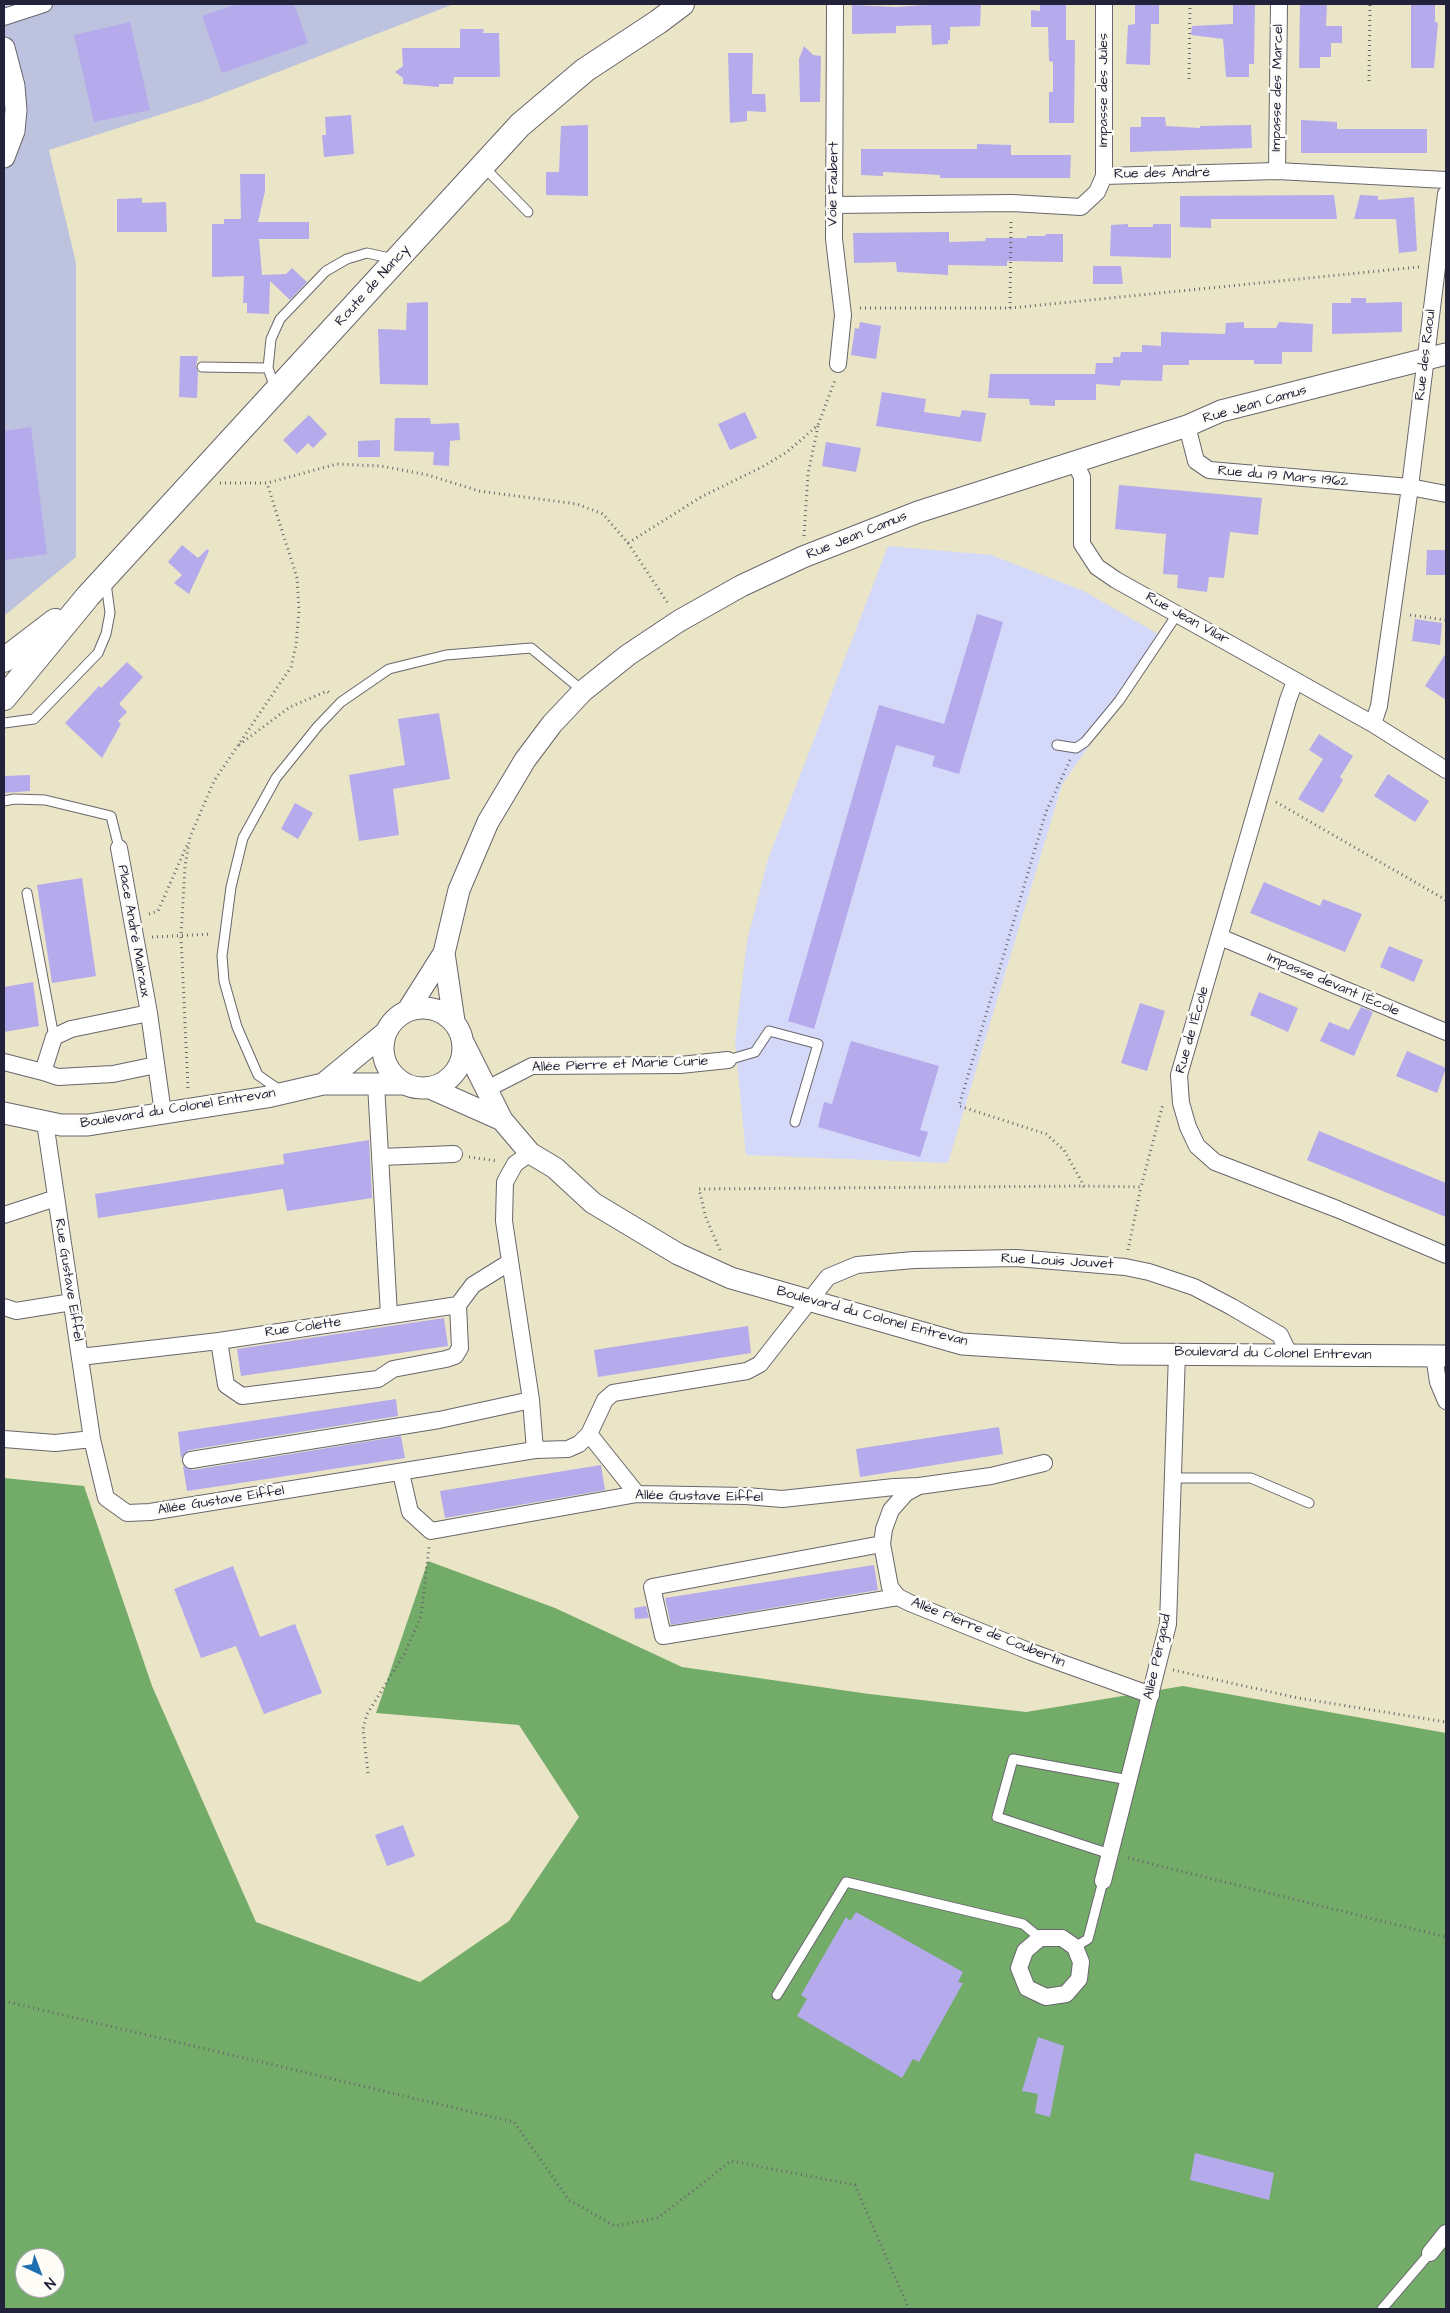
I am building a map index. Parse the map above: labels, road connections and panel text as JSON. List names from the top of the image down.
{
  "streets": {
    "main road": ["Route de Nancy"],
    "street": [
      "Impasse des Marcel",
      "Impasse des Jules",
      "Rue des André",
      "Voie Faubert",
      "Rue des Raoul",
      "Rue Jean Camus",
      "Rue du 19 Mars 1962",
      "Rue Jean Vilar",
      "Place André Malraux",
      "Impasse devant l'École",
      "Rue de l'École",
      "Allée Pierre et Marie Curie",
      "Boulevard du Colonel Entrevan",
      "Rue Louis Jouvet",
      "Rue Gustave Eiffel",
      "Rue Colette",
      "Allée Gustave Eiffel",
      "Allée Pierre de Coubertin",
      "Allée Pergaud"
    ]
  },
  "crossings": [
    ["Impasse des Marcel", "Rue des André"],
    ["Impasse des Jules", "Rue des André"],
    ["Rue des André", "Voie Faubert"],
    ["Rue des Raoul", "Rue Jean Camus"],
    ["Rue des Raoul", "Rue du 19 Mars 1962"],
    ["Rue Jean Camus", "Rue du 19 Mars 1962"],
    ["Rue Jean Camus", "Rue Jean Vilar"],
    ["Rue Jean Camus", "Boulevard du Colonel Entrevan"],
    ["Rue Jean Vilar", "Rue de l'École"],
    ["Place André Malraux", "Boulevard du Colonel Entrevan"],
    ["Impasse devant l'École", "Rue de l'École"],
    ["Allée Pierre et Marie Curie", "Boulevard du Colonel Entrevan"],
    ["Boulevard du Colonel Entrevan", "Rue Louis Jouvet"],
    ["Boulevard du Colonel Entrevan", "Rue Gustave Eiffel"],
    ["Boulevard du Colonel Entrevan", "Allée Gustave Eiffel"],
    ["Boulevard du Colonel Entrevan", "Allée Pergaud"],
    ["Rue Louis Jouvet", "Allée Gustave Eiffel"],
    ["Rue Gustave Eiffel", "Rue Colette"],
    ["Rue Gustave Eiffel", "Allée Gustave Eiffel"],
    ["Allée Gustave Eiffel", "Allée Pierre de Coubertin"],
    ["Allée Pierre de Coubertin", "Allée Pergaud"]
  ],
  "north": "bottom right"
}
